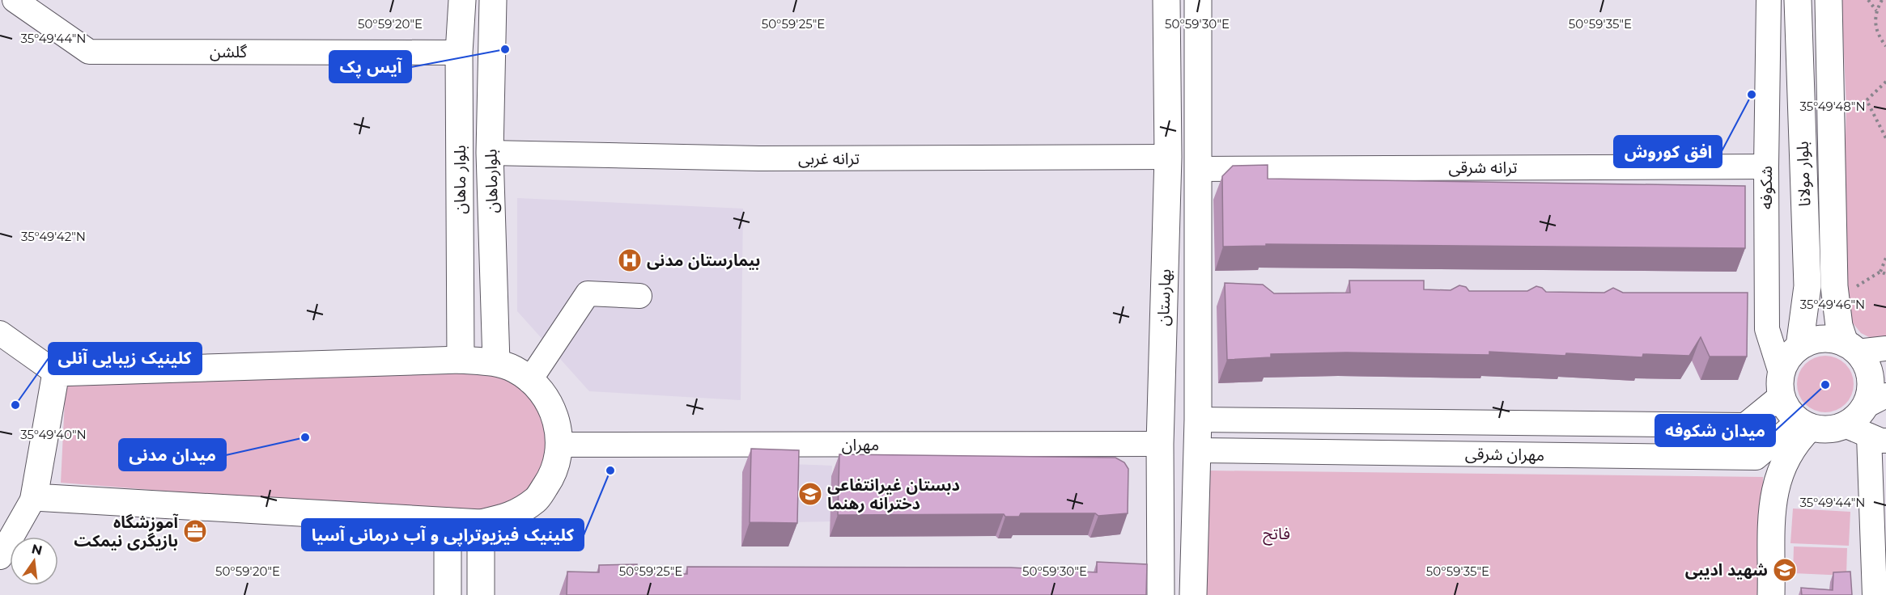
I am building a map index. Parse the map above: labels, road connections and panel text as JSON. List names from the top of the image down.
{
  "streets": {
    "main road": [
      "بلوار مولانا",
      "بلوار ماهان",
      "بلوارماهان",
      "بهارستان"
    ],
    "street": [
      "گلشن",
      "ترانه غربی",
      "ترانه شرقی",
      "شکوفه",
      "مهران",
      "مهران شرقی"
    ]
  },
  "crossings": [
    ["گلشن", "بلوار ماهان"],
    ["ترانه غربی", "بلوارماهان"],
    ["ترانه غربی", "بهارستان"],
    ["ترانه شرقی", "شکوفه"],
    ["بلوار مولانا", "شکوفه"],
    ["بلوار مولانا", "مهران شرقی"],
    ["شکوفه", "مهران شرقی"],
    ["بهارستان", "مهران"]
  ],
  "parks": ["فاتح"],
  "places": {
    "other": [
      "آیس پک",
      "افق کوروش",
      "میدان شکوفه",
      "کلینیک زیبایی آنلی",
      "میدان مدنی",
      "کلینیک فیزیوتراپی و آب درمانی آسیا"
    ],
    "hospital": ["بیمارستان مدنی"],
    "school or university": ["دبستان غیرانتفاعی دخترانه رهنما", "شهید ادیبی"],
    "office": ["آموزشگاه بازیگری نیمکت"]
  },
  "north": "top",
  "coordinates": [
    "50°59'20\"E",
    "50°59'25\"E",
    "50°59'30\"E",
    "50°59'35\"E",
    "35°49'44\"N",
    "35°49'48\"N",
    "35°49'42\"N",
    "35°49'46\"N",
    "35°49'40\"N"
  ]
}
